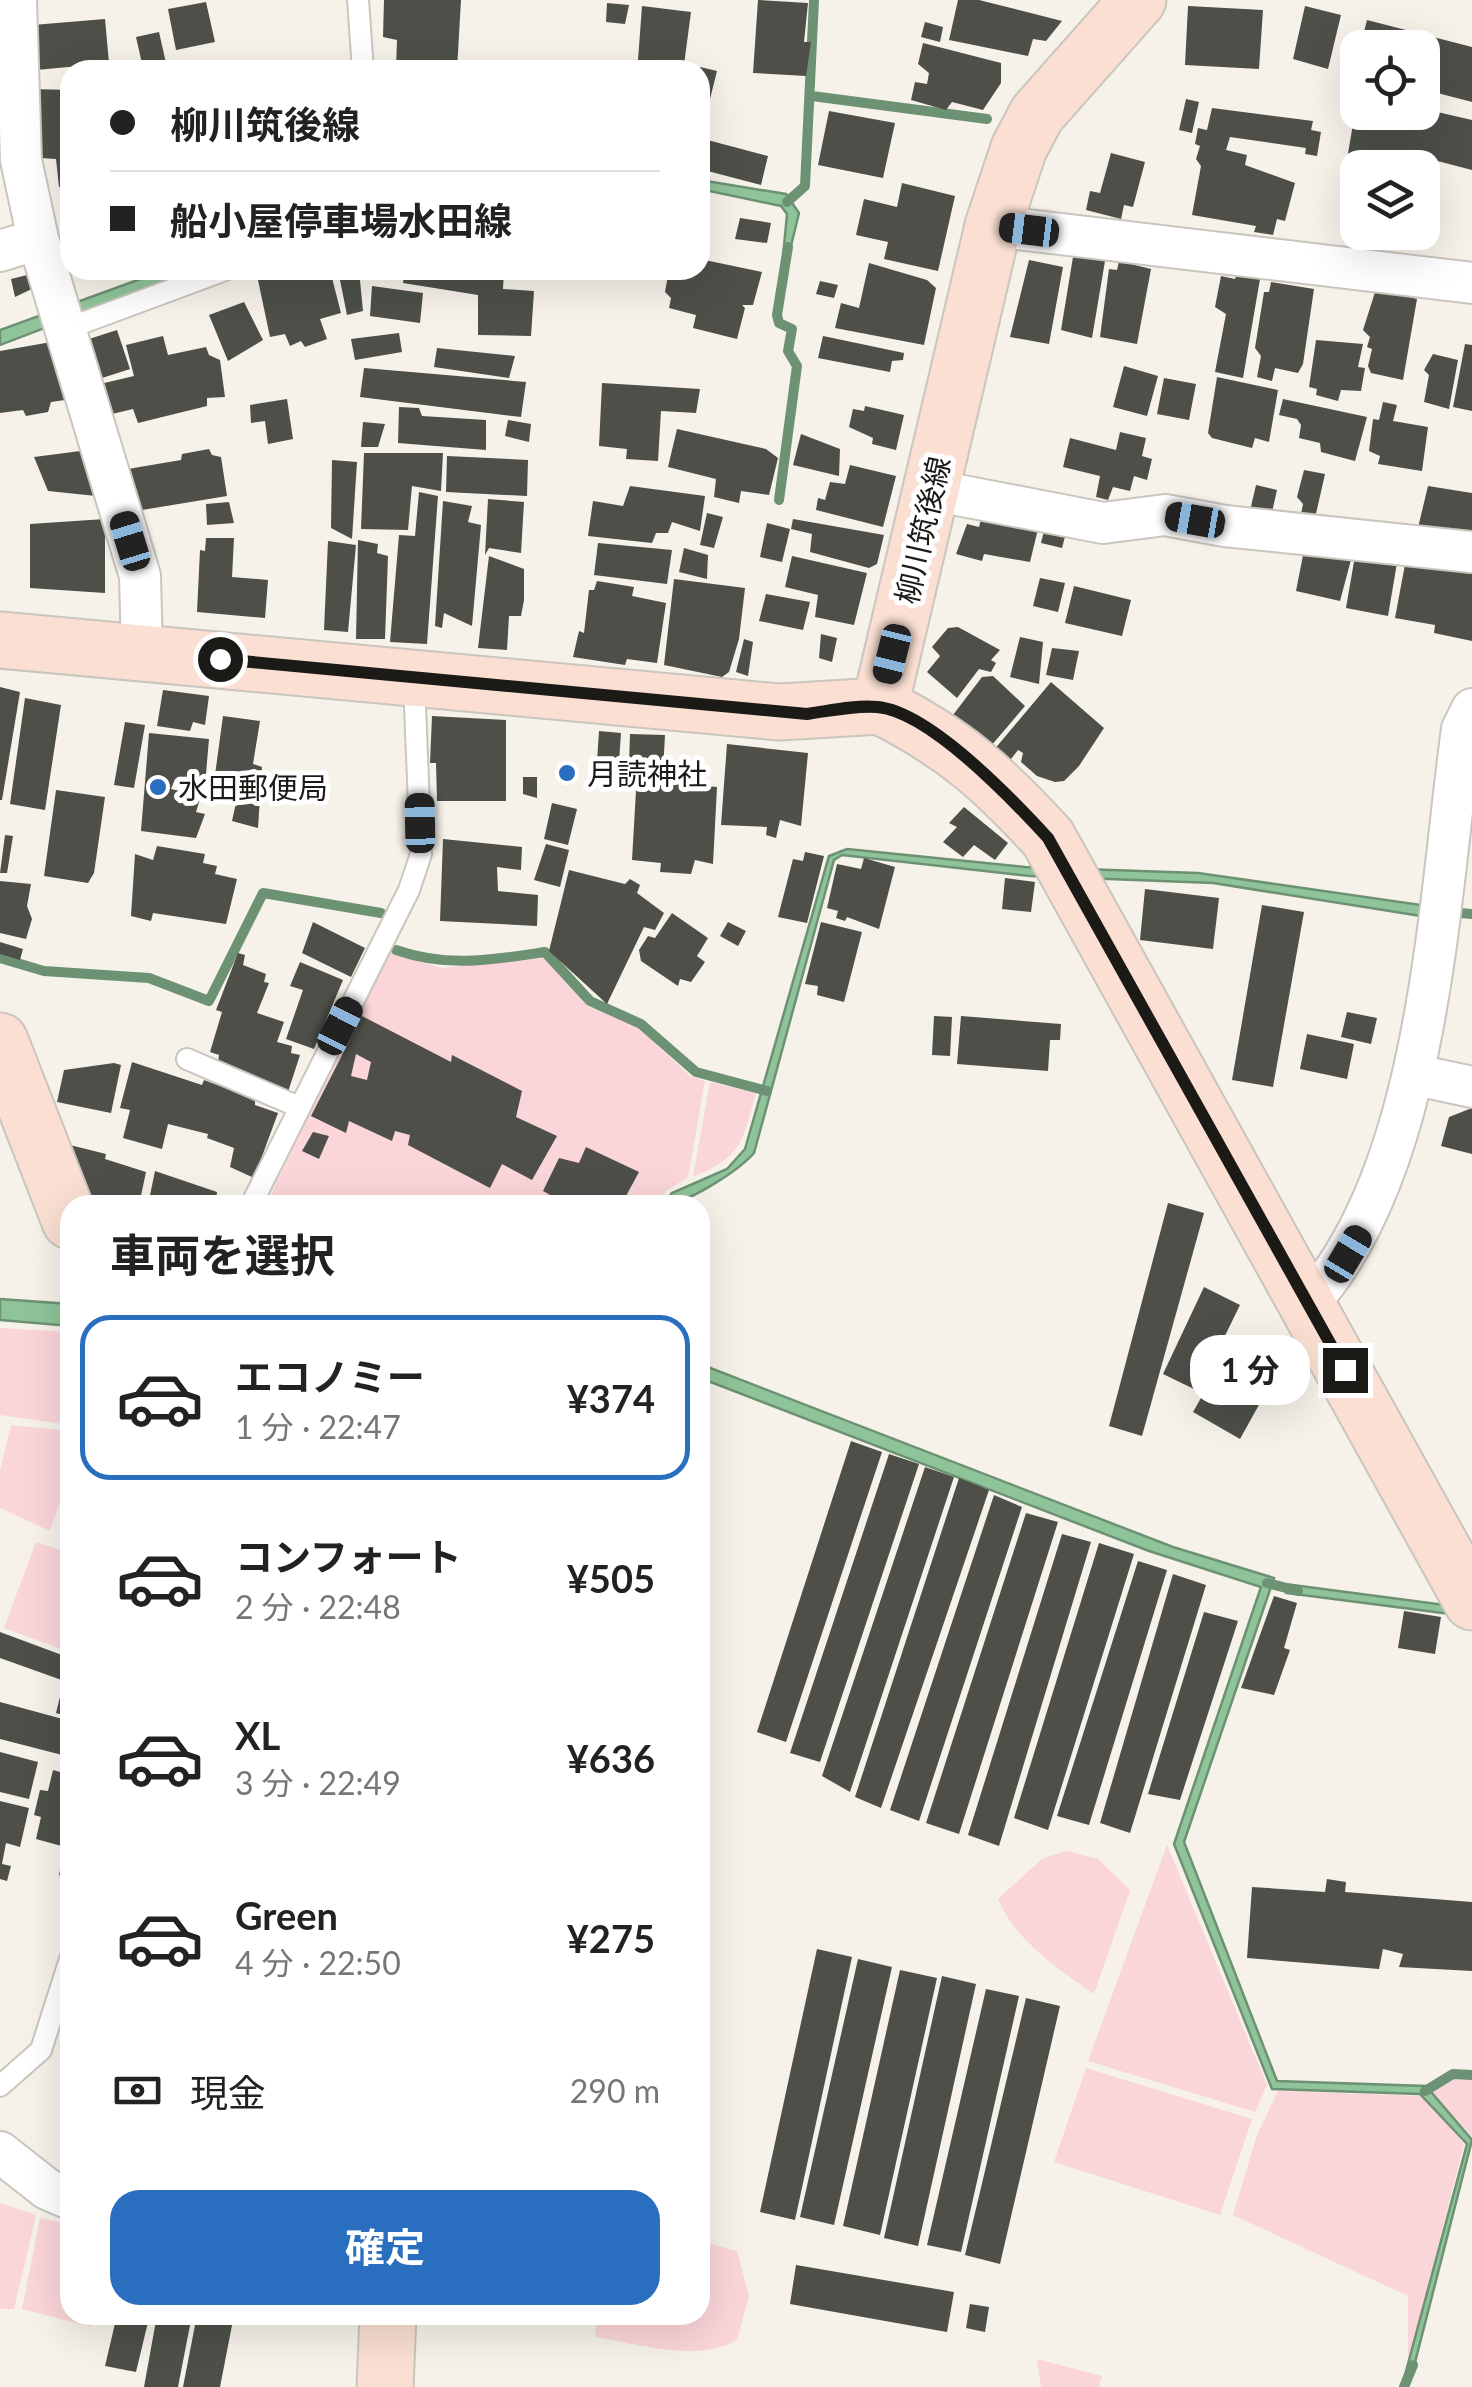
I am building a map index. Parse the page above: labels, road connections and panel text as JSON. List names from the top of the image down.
{
  "streets": {
    "main road": ["柳川筑後線"]
  },
  "places": ["月読神社", "水田郵便局"],
  "page": {
    "banner": ["柳川筑後線", "船小屋停車場水田線"],
    "heading": "車両を選択",
    "list": [
      {
        "name": "エコノミー",
        "note": "1 分 · 22:47",
        "value": "¥374"
      },
      {
        "name": "コンフォート",
        "note": "2 分 · 22:48",
        "value": "¥505"
      },
      {
        "name": "XL",
        "note": "3 分 · 22:49",
        "value": "¥636"
      },
      {
        "name": "Green",
        "note": "4 分 · 22:50",
        "value": "¥275"
      }
    ],
    "bubble": "1 分",
    "pay": ["現金", "290 m"],
    "buttons": "確定"
  }
}
